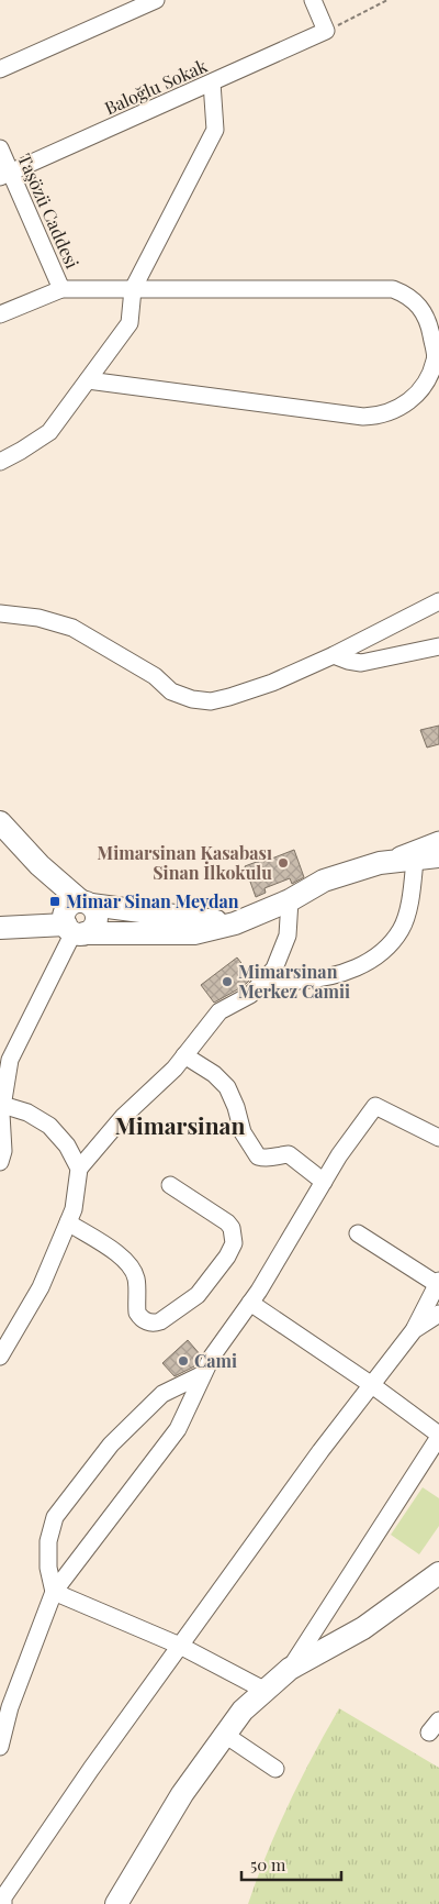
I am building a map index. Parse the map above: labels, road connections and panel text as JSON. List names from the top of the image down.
{
  "streets": {
    "street": ["Baloğlu Sokak", "Taşözü Caddesi"]
  },
  "crossings": [
    ["Baloğlu Sokak", "Taşözü Caddesi"]
  ],
  "districts": ["Mimarsinan"],
  "places": {
    "other": ["Mimarsinan Kasabası Sinan İlkokulu", "Mimarsinan Merkez Camii", "Cami"],
    "transit": ["Mimar Sinan Meydan"]
  },
  "scale_bar": "50 m"
}
